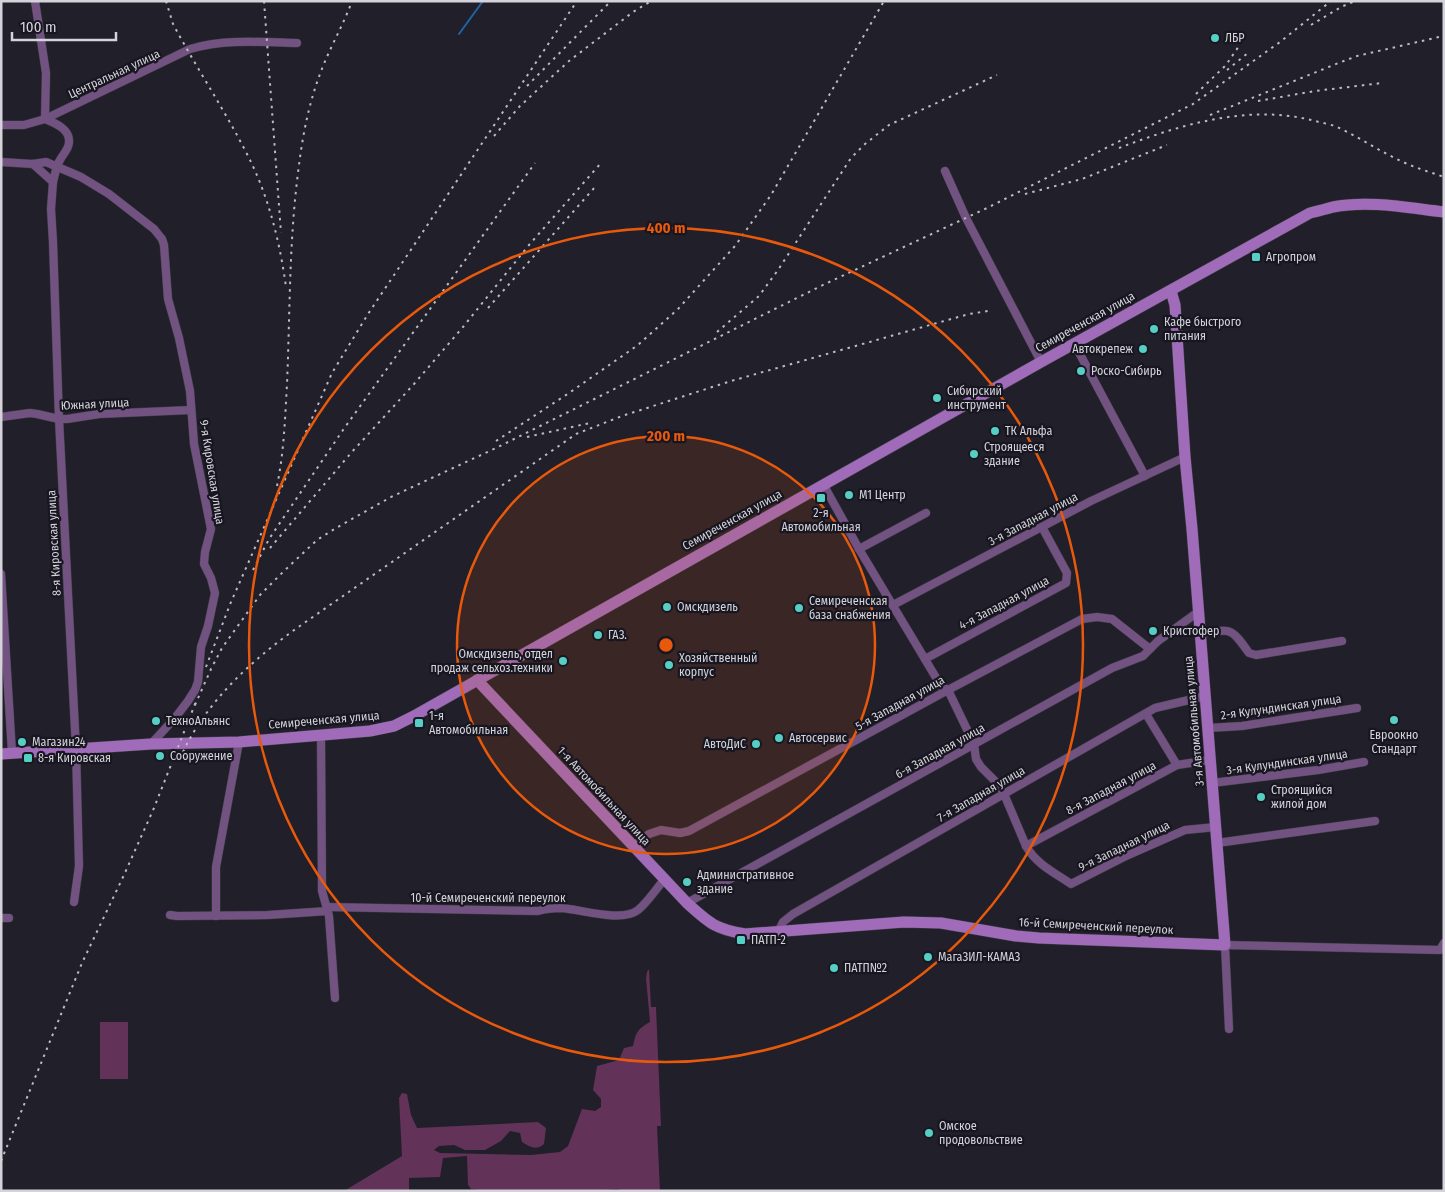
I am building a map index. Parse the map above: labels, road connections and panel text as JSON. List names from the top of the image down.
{
  "streets": {
    "main road": [
      "Семиреченская улица",
      "3-я Автомобильная улица",
      "1-я Автомобильная улица",
      "16-й Семиреченский переулок"
    ],
    "street": [
      "Центральная улица",
      "Южная улица",
      "9-я Кировская улица",
      "3-я Западная улица",
      "8-я Кировская улица",
      "4-я Западная улица",
      "5-я Западная улица",
      "2-я Кулундинская улица",
      "6-я Западная улица",
      "3-я Кулундинская улица",
      "8-я Западная улица",
      "7-я Западная улица",
      "9-я Западная улица",
      "10-й Семиреченский переулок"
    ]
  },
  "crossings": [
    ["Центральная улица", "8-я Кировская улица"],
    ["Семиреченская улица", "9-я Кировская улица"],
    ["Семиреченская улица", "8-я Кировская улица"],
    ["Семиреченская улица", "3-я Автомобильная улица"],
    ["Семиреченская улица", "1-я Автомобильная улица"],
    ["Южная улица", "9-я Кировская улица"],
    ["Южная улица", "8-я Кировская улица"],
    ["9-я Кировская улица", "8-я Кировская улица"],
    ["3-я Западная улица", "4-я Западная улица"],
    ["3-я Западная улица", "3-я Автомобильная улица"],
    ["5-я Западная улица", "6-я Западная улица"],
    ["5-я Западная улица", "1-я Автомобильная улица"],
    ["2-я Кулундинская улица", "3-я Автомобильная улица"],
    ["3-я Автомобильная улица", "6-я Западная улица"],
    ["3-я Автомобильная улица", "3-я Кулундинская улица"],
    ["3-я Автомобильная улица", "8-я Западная улица"],
    ["3-я Автомобильная улица", "7-я Западная улица"],
    ["3-я Автомобильная улица", "9-я Западная улица"],
    ["3-я Автомобильная улица", "16-й Семиреченский переулок"],
    ["6-я Западная улица", "1-я Автомобильная улица"],
    ["8-я Западная улица", "9-я Западная улица"],
    ["7-я Западная улица", "16-й Семиреченский переулок"],
    ["1-я Автомобильная улица", "10-й Семиреченский переулок"],
    ["1-я Автомобильная улица", "16-й Семиреченский переулок"]
  ],
  "places": {
    "other": [
      "ЛБР",
      "Кафе быстрого питания",
      "Автокрепеж",
      "Роско-Сибирь",
      "Сибирский инструмент",
      "ТК Альфа",
      "Строящееся здание",
      "М1 Центр",
      "Омскдизель",
      "Семиреченская база снабжения",
      "Кристофер",
      "ГАЗ.",
      "Омскдизель, отдел продаж сельхоз.техники",
      "Хозяйственный корпус",
      "Евроокно Стандарт",
      "ТехноАльянс",
      "Автосервис",
      "Магазин24",
      "АвтоДиС",
      "Сооружение",
      "Строящийся жилой дом",
      "Административное здание",
      "МагаЗИЛ-КАМАЗ",
      "ПАТП№2",
      "Омское продовольствие"
    ],
    "transit": [
      "Агропром",
      "2-я Автомобильная",
      "1-я Автомобильная",
      "8-я Кировская",
      "ПАТП-2"
    ]
  },
  "scale_bar": "100 m",
  "rings": ["400 m", "200 m"]
}
